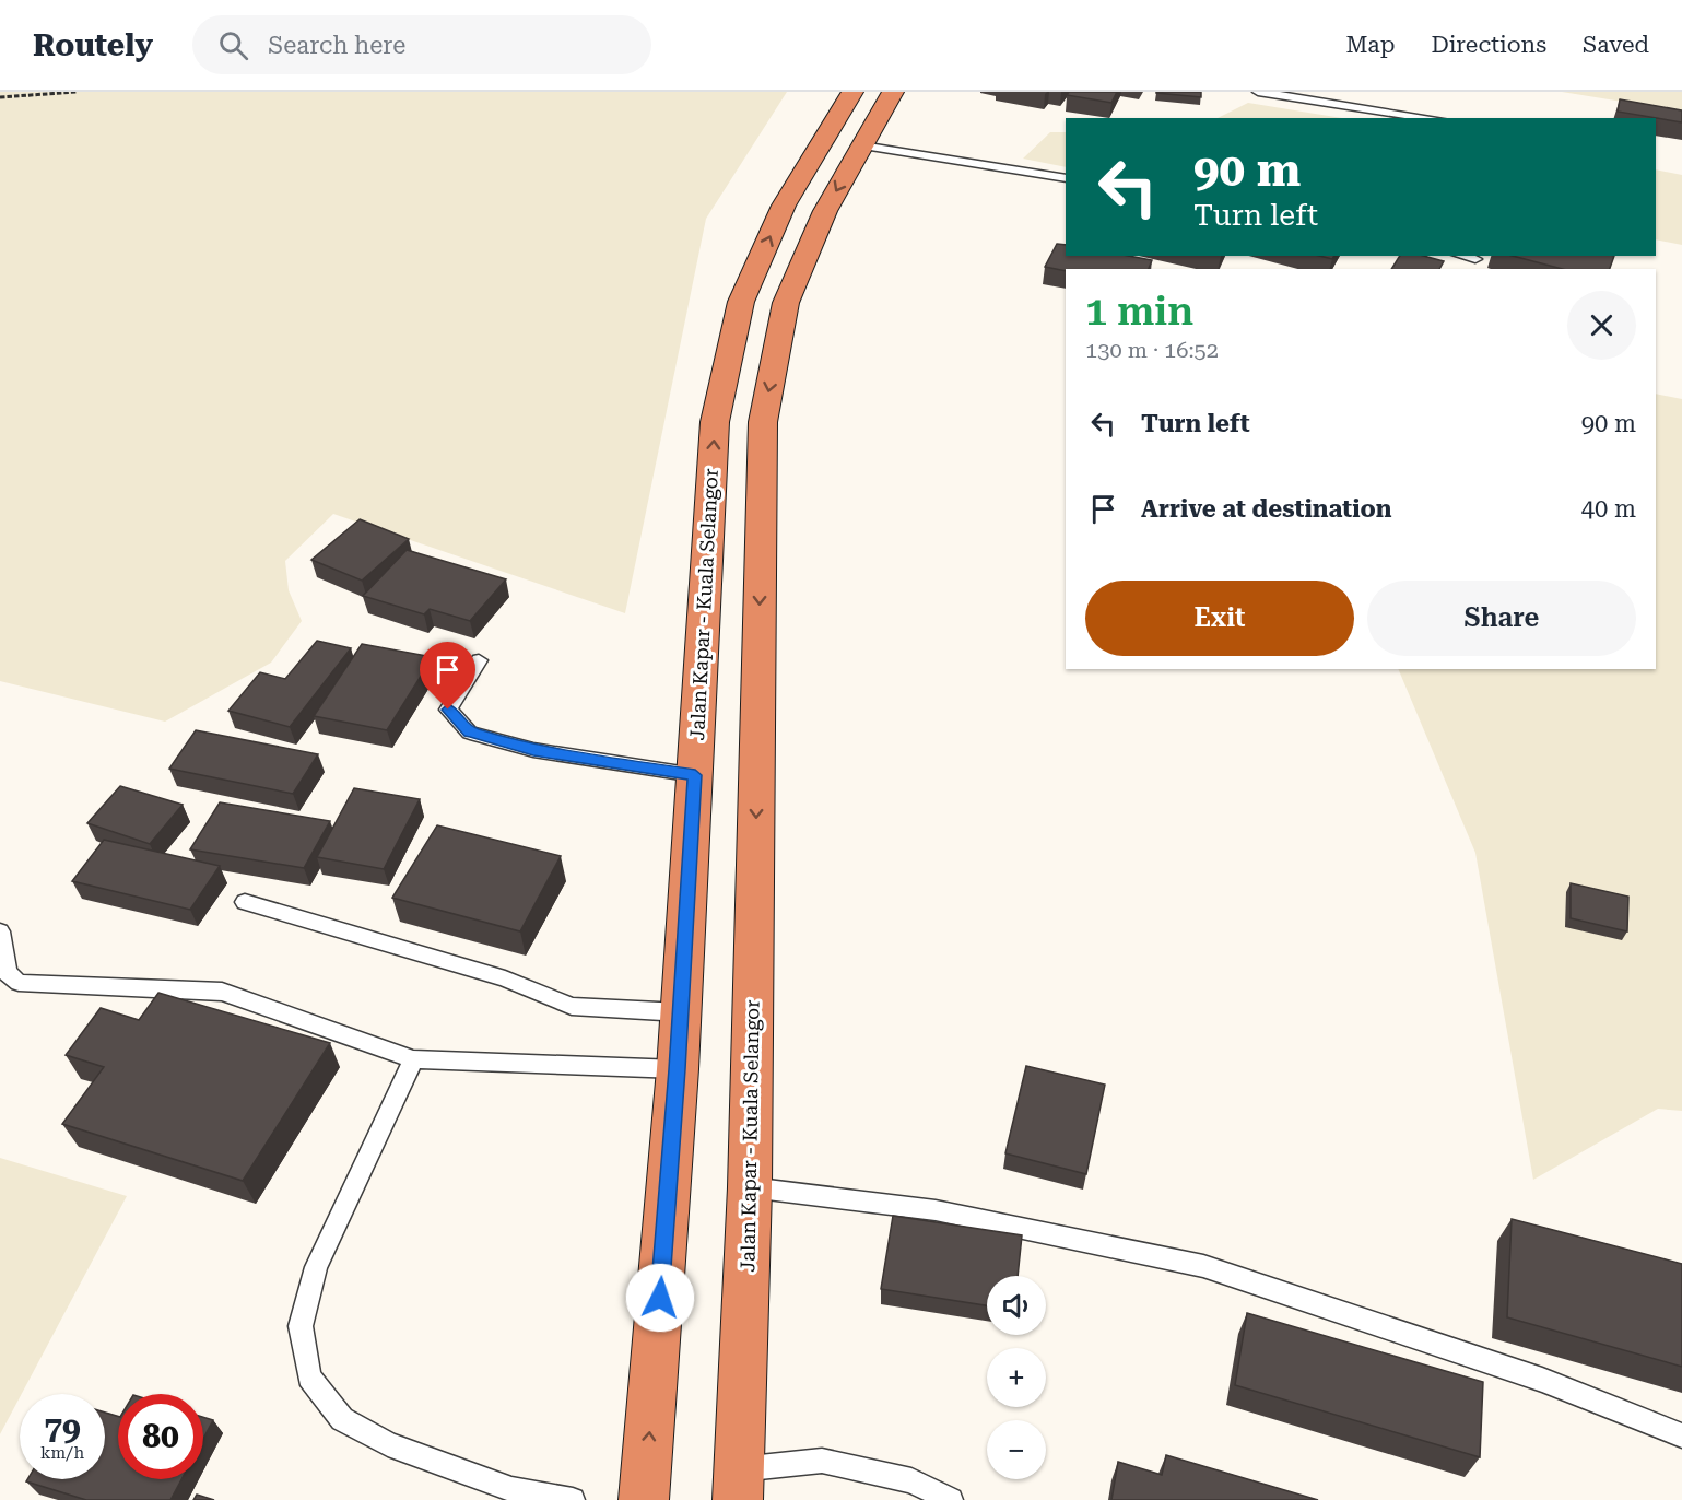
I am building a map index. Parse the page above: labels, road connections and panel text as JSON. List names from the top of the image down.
{
  "streets": {
    "highway": ["Jalan Kapar - Kuala Selangor"]
  },
  "page": {
    "header": "Routely",
    "search": "Search here",
    "nav": ["Map", "Directions", "Saved"],
    "turn": ["90 m", "Turn left"],
    "heading": ["1 min", "130 m · 16:52"],
    "list": [
      {
        "name": "Turn left",
        "value": "90 m"
      },
      {
        "name": "Arrive at destination",
        "value": "40 m"
      }
    ],
    "buttons": ["Exit", "Share"],
    "map_buttons": ["+", "−"],
    "speed": "79 km/h",
    "limit": "80"
  }
}
